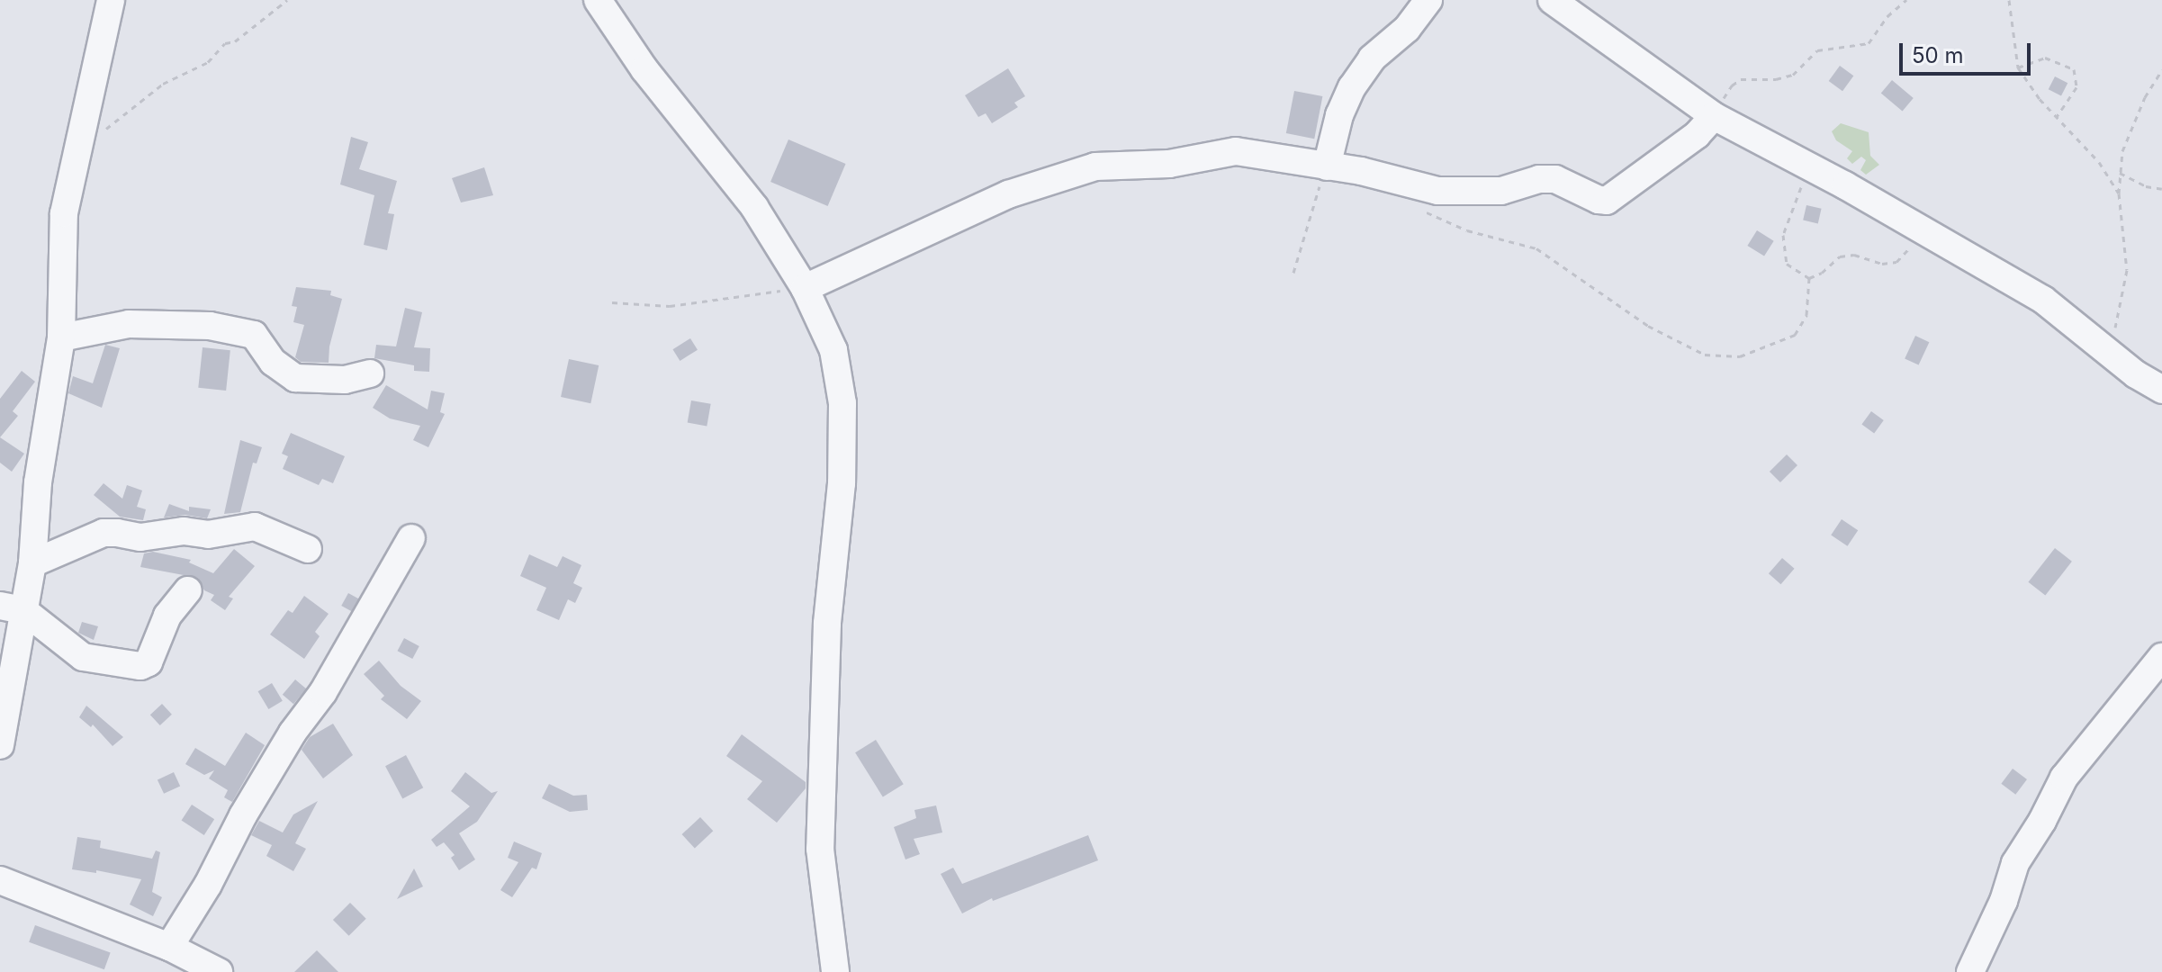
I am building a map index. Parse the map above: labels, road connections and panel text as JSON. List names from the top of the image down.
{
  "scale_bar": "50 m"
}
